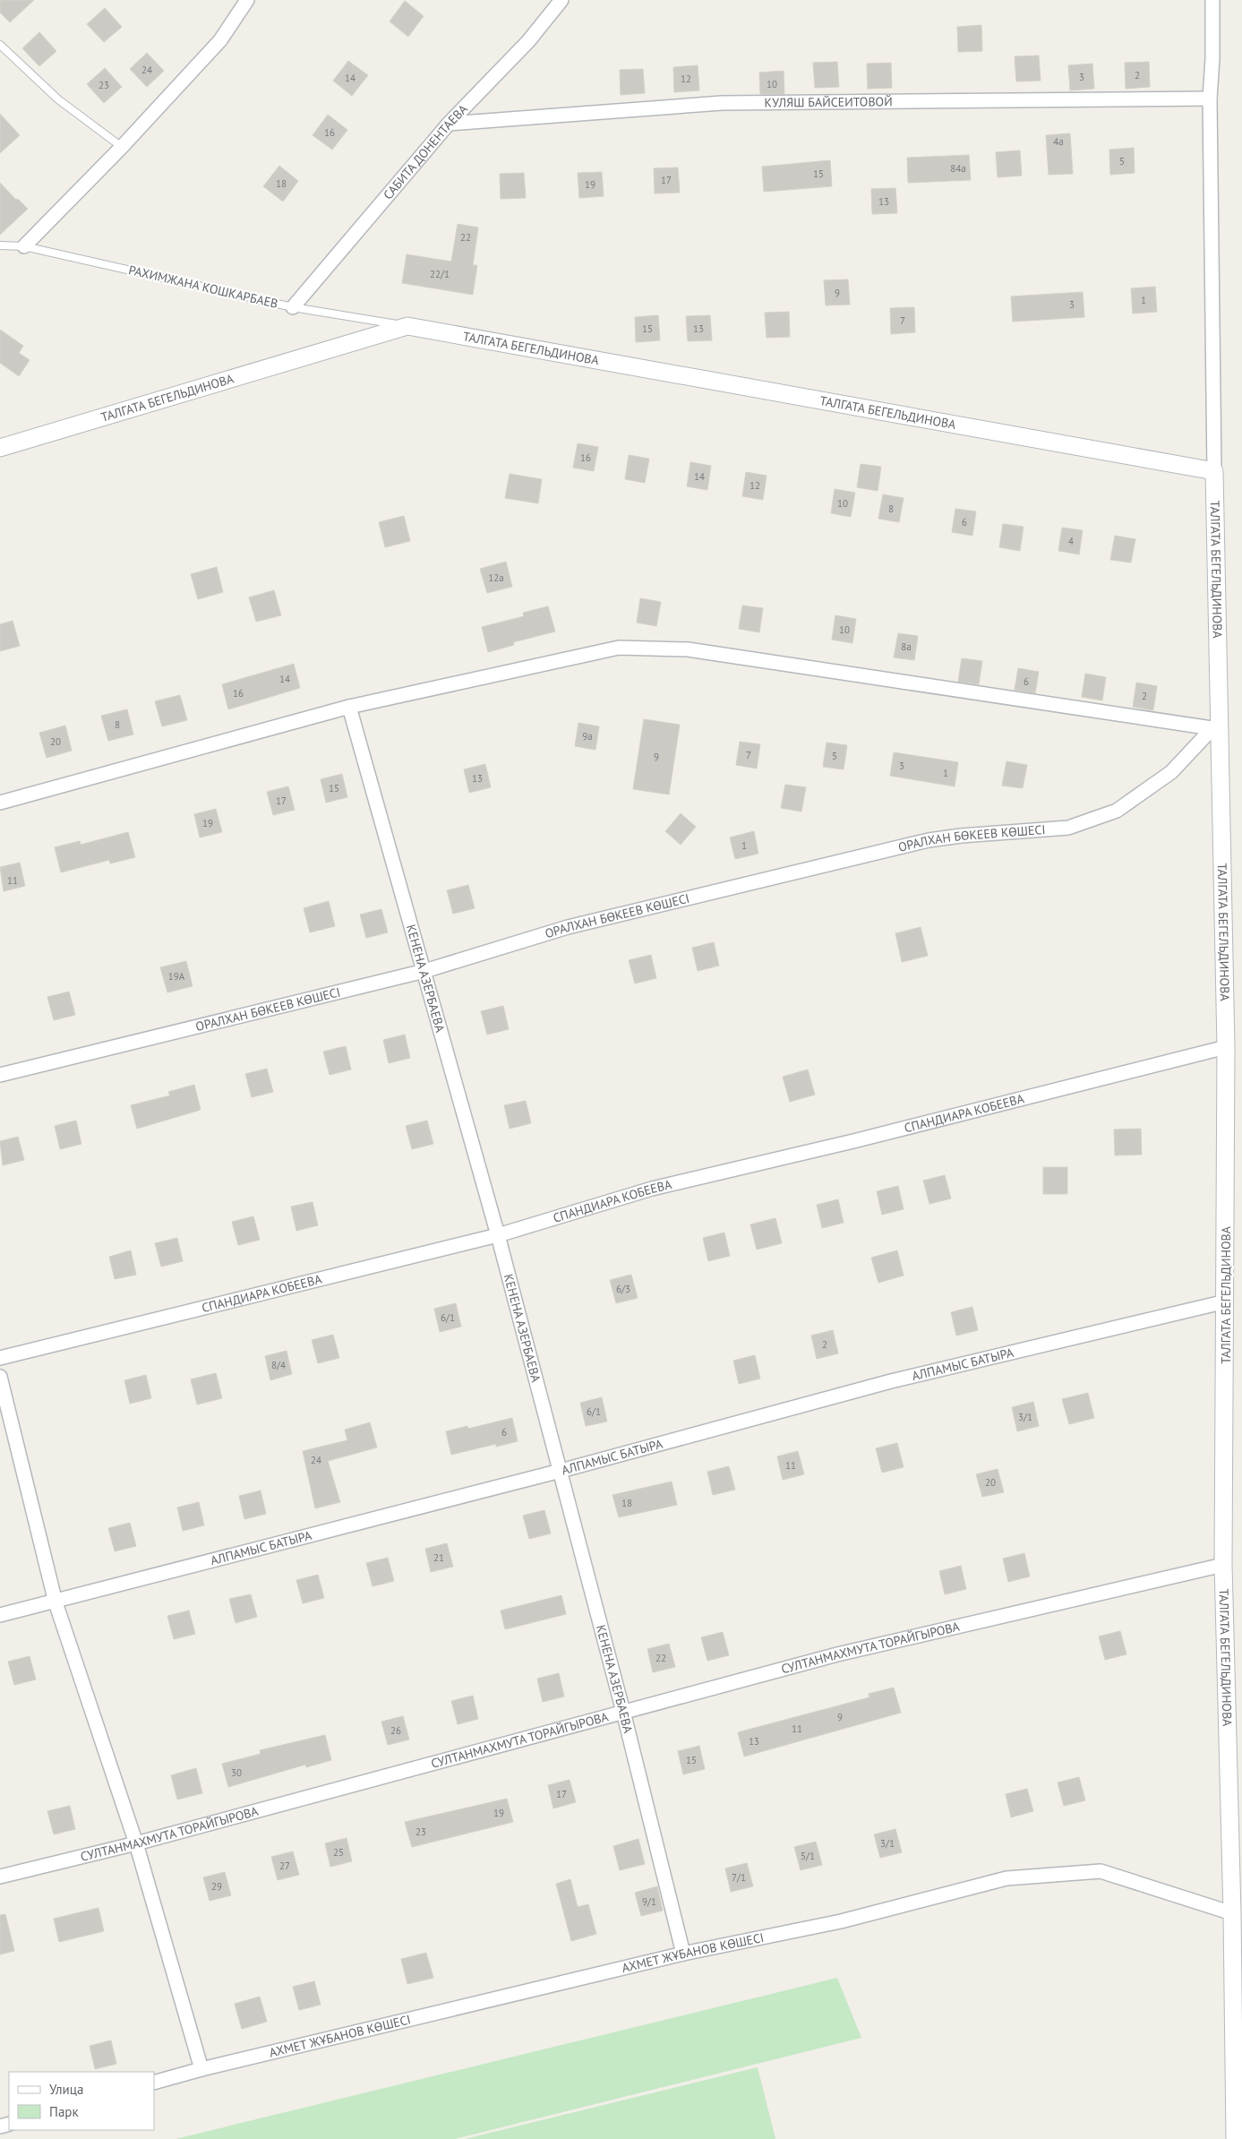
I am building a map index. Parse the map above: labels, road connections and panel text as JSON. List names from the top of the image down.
{
  "streets": {
    "street": [
      "КУЛЯШ БАЙСЕИТОВОЙ",
      "САБИТА ДОНЕНТАЕВА",
      "ТАЛГАТА БЕГЕЛЬДИНОВА",
      "ОРАЛХАН БӨКЕЕВ КӨШЕСІ",
      "КЕНЕНА АЗЕРБАЕВА",
      "СПАНДИАРА КОБЕЕВА",
      "АЛПАМЫС БАТЫРА",
      "СУЛТАНМАХМУТА ТОРАЙГЫРОВА",
      "АХМЕТ ЖҰБАНОВ КӨШЕСІ"
    ],
    "lane": ["РАХИМЖАНА КОШКАРБАЕВ"]
  },
  "crossings": [
    ["КУЛЯШ БАЙСЕИТОВОЙ", "САБИТА ДОНЕНТАЕВА"],
    ["САБИТА ДОНЕНТАЕВА", "РАХИМЖАНА КОШКАРБАЕВ"],
    ["РАХИМЖАНА КОШКАРБАЕВ", "ТАЛГАТА БЕГЕЛЬДИНОВА"],
    ["ТАЛГАТА БЕГЕЛЬДИНОВА", "ОРАЛХАН БӨКЕЕВ КӨШЕСІ"],
    ["ТАЛГАТА БЕГЕЛЬДИНОВА", "СПАНДИАРА КОБЕЕВА"],
    ["ТАЛГАТА БЕГЕЛЬДИНОВА", "АЛПАМЫС БАТЫРА"],
    ["ТАЛГАТА БЕГЕЛЬДИНОВА", "СУЛТАНМАХМУТА ТОРАЙГЫРОВА"],
    ["ТАЛГАТА БЕГЕЛЬДИНОВА", "АХМЕТ ЖҰБАНОВ КӨШЕСІ"],
    ["ОРАЛХАН БӨКЕЕВ КӨШЕСІ", "КЕНЕНА АЗЕРБАЕВА"],
    ["КЕНЕНА АЗЕРБАЕВА", "СПАНДИАРА КОБЕЕВА"],
    ["КЕНЕНА АЗЕРБАЕВА", "АЛПАМЫС БАТЫРА"],
    ["КЕНЕНА АЗЕРБАЕВА", "СУЛТАНМАХМУТА ТОРАЙГЫРОВА"],
    ["КЕНЕНА АЗЕРБАЕВА", "АХМЕТ ЖҰБАНОВ КӨШЕСІ"]
  ],
  "house_numbers": [
    "24",
    "2",
    "3",
    "14",
    "12",
    "10",
    "23",
    "16",
    "4а",
    "5",
    "84а",
    "15",
    "17",
    "18",
    "19",
    "13",
    "22",
    "22/1",
    "9",
    "1",
    "3",
    "7",
    "15",
    "13",
    "16",
    "14",
    "12",
    "10",
    "8",
    "6",
    "4",
    "12а",
    "10",
    "8а",
    "14",
    "6",
    "16",
    "2",
    "8",
    "9а",
    "20",
    "7",
    "5",
    "9",
    "3",
    "1",
    "13",
    "15",
    "17",
    "19",
    "1",
    "11",
    "19А",
    "6/3",
    "6/1",
    "2",
    "8/4",
    "6/1",
    "3/1",
    "6",
    "24",
    "11",
    "20",
    "18",
    "21",
    "22",
    "9",
    "11",
    "26",
    "13",
    "15",
    "30",
    "17",
    "19",
    "23",
    "3/1",
    "25",
    "5/1",
    "27",
    "7/1",
    "29",
    "9/1"
  ],
  "legend": ["Улица", "Парк"]
}
